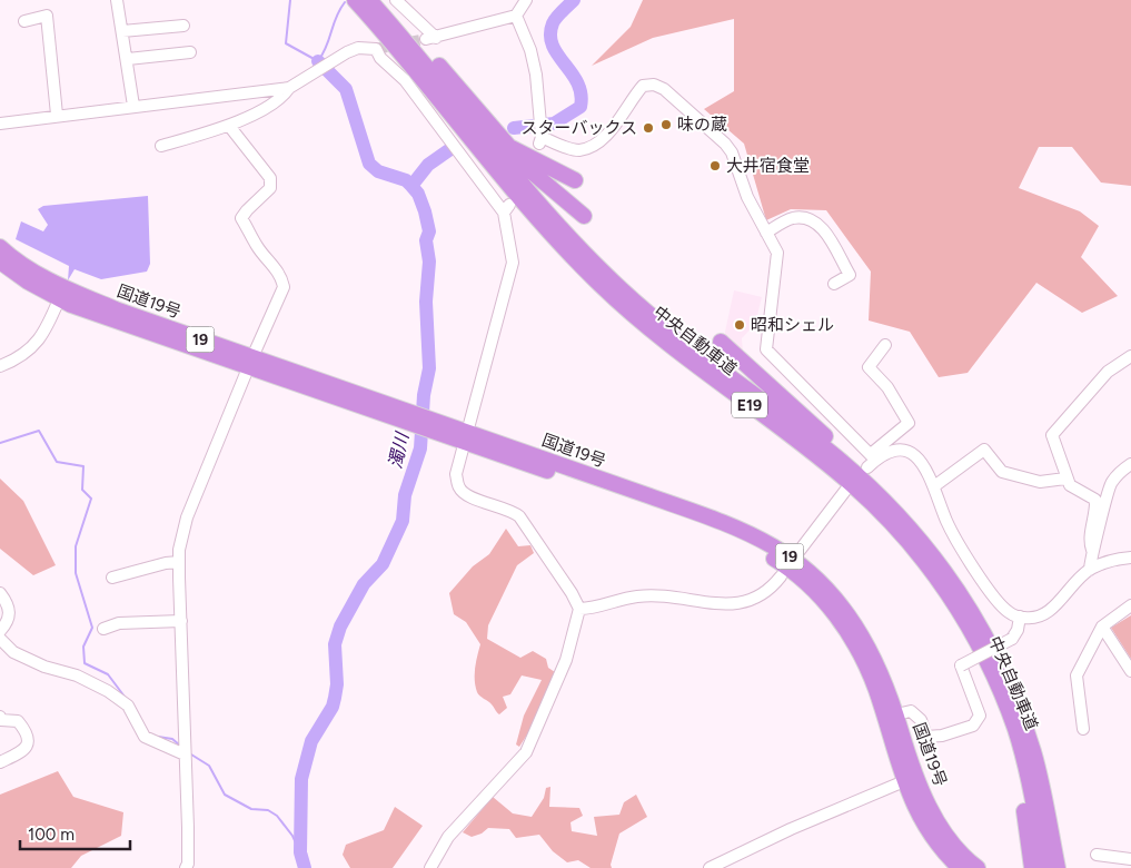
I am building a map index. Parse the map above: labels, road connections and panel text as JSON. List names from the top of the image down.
{
  "streets": {
    "highway": [
      "国道19号",
      "19",
      "中央自動車道",
      "E19"
    ]
  },
  "water": ["濁川"],
  "places": [
    "味の蔵",
    "スターバックス",
    "大井宿食堂",
    "昭和シェル"
  ],
  "scale_bar": "100 m"
}
